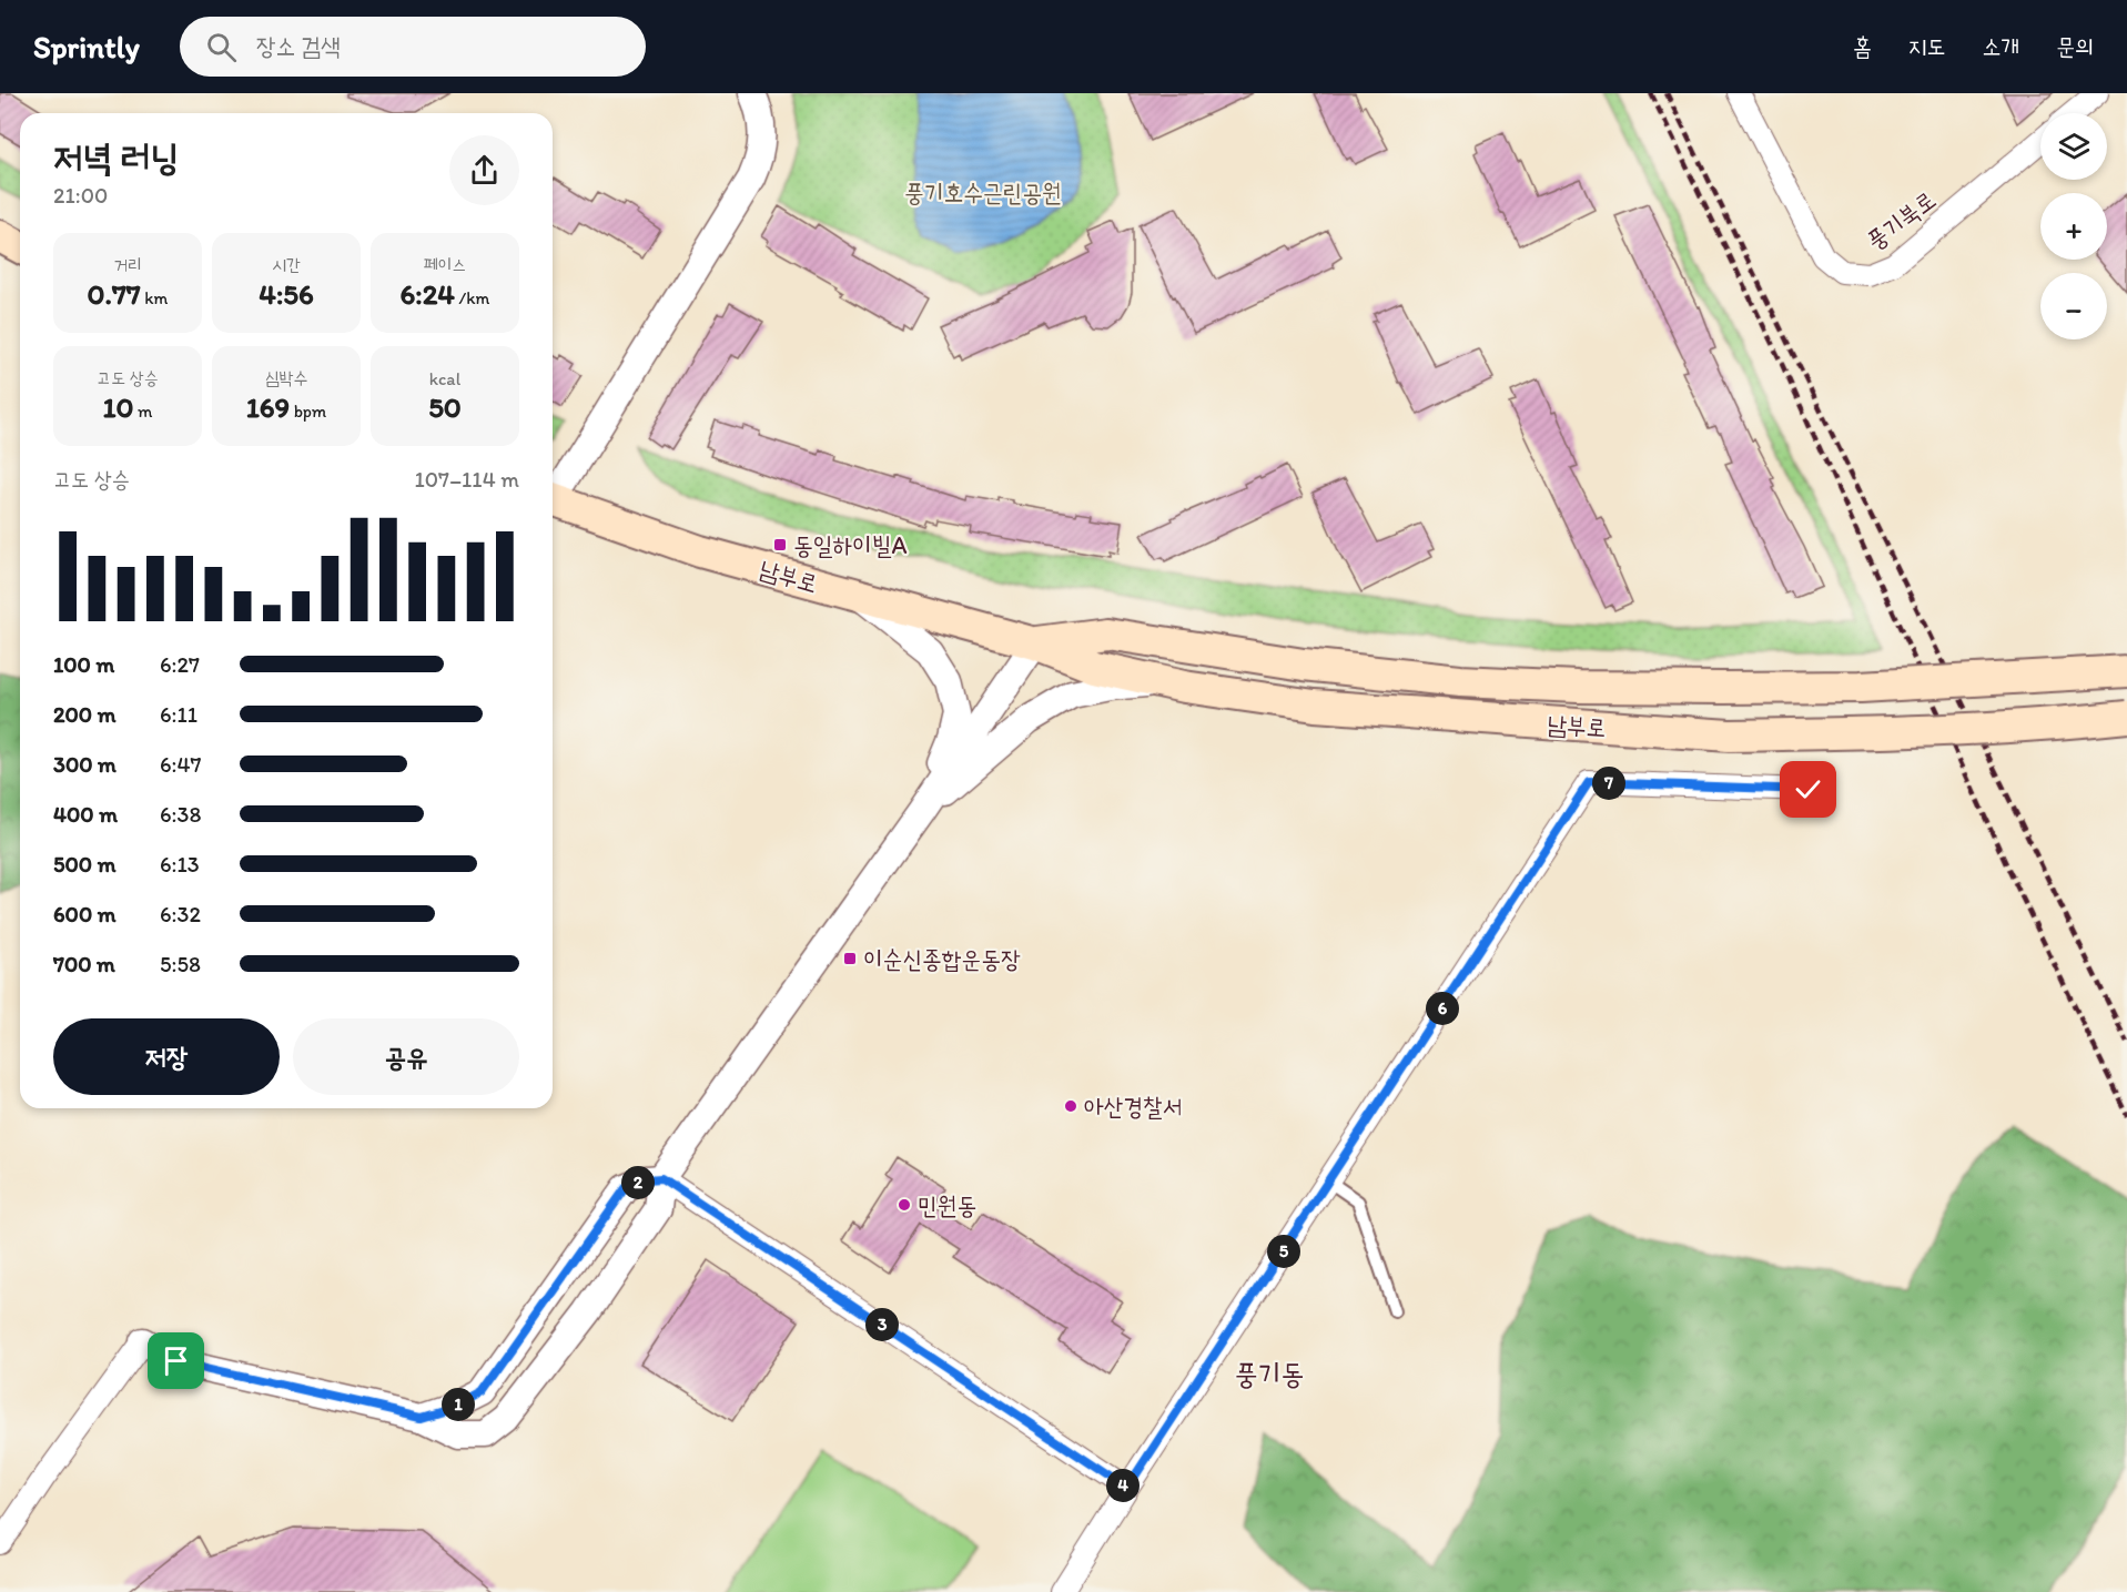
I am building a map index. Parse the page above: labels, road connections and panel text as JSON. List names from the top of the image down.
{
  "streets": {
    "main road": ["남부로"],
    "street": ["풍기북로"]
  },
  "districts": ["풍기동"],
  "parks": ["풍기호수근린공원"],
  "places": {
    "transit": ["동일하이빌A", "이순신종합운동장"],
    "other": ["아산경찰서", "민원동"]
  },
  "page": {
    "header": "Sprintly",
    "search": "장소 검색",
    "nav": [
      "홈",
      "지도",
      "소개",
      "문의"
    ],
    "map_buttons": ["+", "−"],
    "heading": ["저녁 러닝", "21:00"],
    "stats": [
      ["거리", "0.77 km"],
      ["시간", "4:56"],
      ["페이스", "6:24 /km"],
      ["고도 상승", "10 m"],
      ["심박수", "169 bpm"],
      ["kcal", "50"]
    ],
    "chart": ["고도 상승", "107–114 m"],
    "list": [
      {
        "name": "100 m",
        "note": "6:27"
      },
      {
        "name": "200 m",
        "note": "6:11"
      },
      {
        "name": "300 m",
        "note": "6:47"
      },
      {
        "name": "400 m",
        "note": "6:38"
      },
      {
        "name": "500 m",
        "note": "6:13"
      },
      {
        "name": "600 m",
        "note": "6:32"
      },
      {
        "name": "700 m",
        "note": "5:58"
      }
    ],
    "pins": [
      "7",
      "6",
      "2",
      "5",
      "3",
      "1",
      "4"
    ],
    "buttons": ["저장", "공유"]
  }
}
